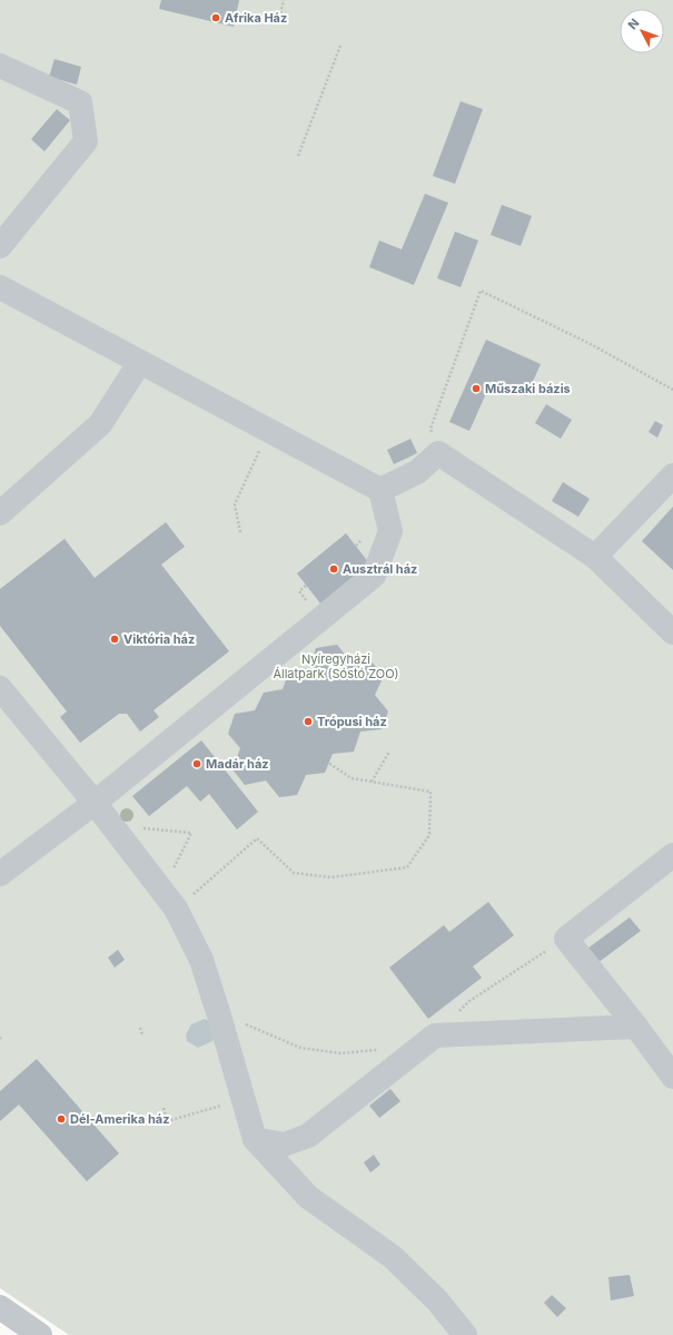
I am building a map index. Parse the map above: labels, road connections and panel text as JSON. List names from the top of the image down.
{
  "parks": ["Nyíregyházi Állatpark (Sóstó ZOO)"],
  "places": [
    "Afrika Ház",
    "Műszaki bázis",
    "Ausztrál ház",
    "Viktória ház",
    "Trópusi ház",
    "Madár ház",
    "Dél-Amerika ház"
  ],
  "north": "top left"
}
